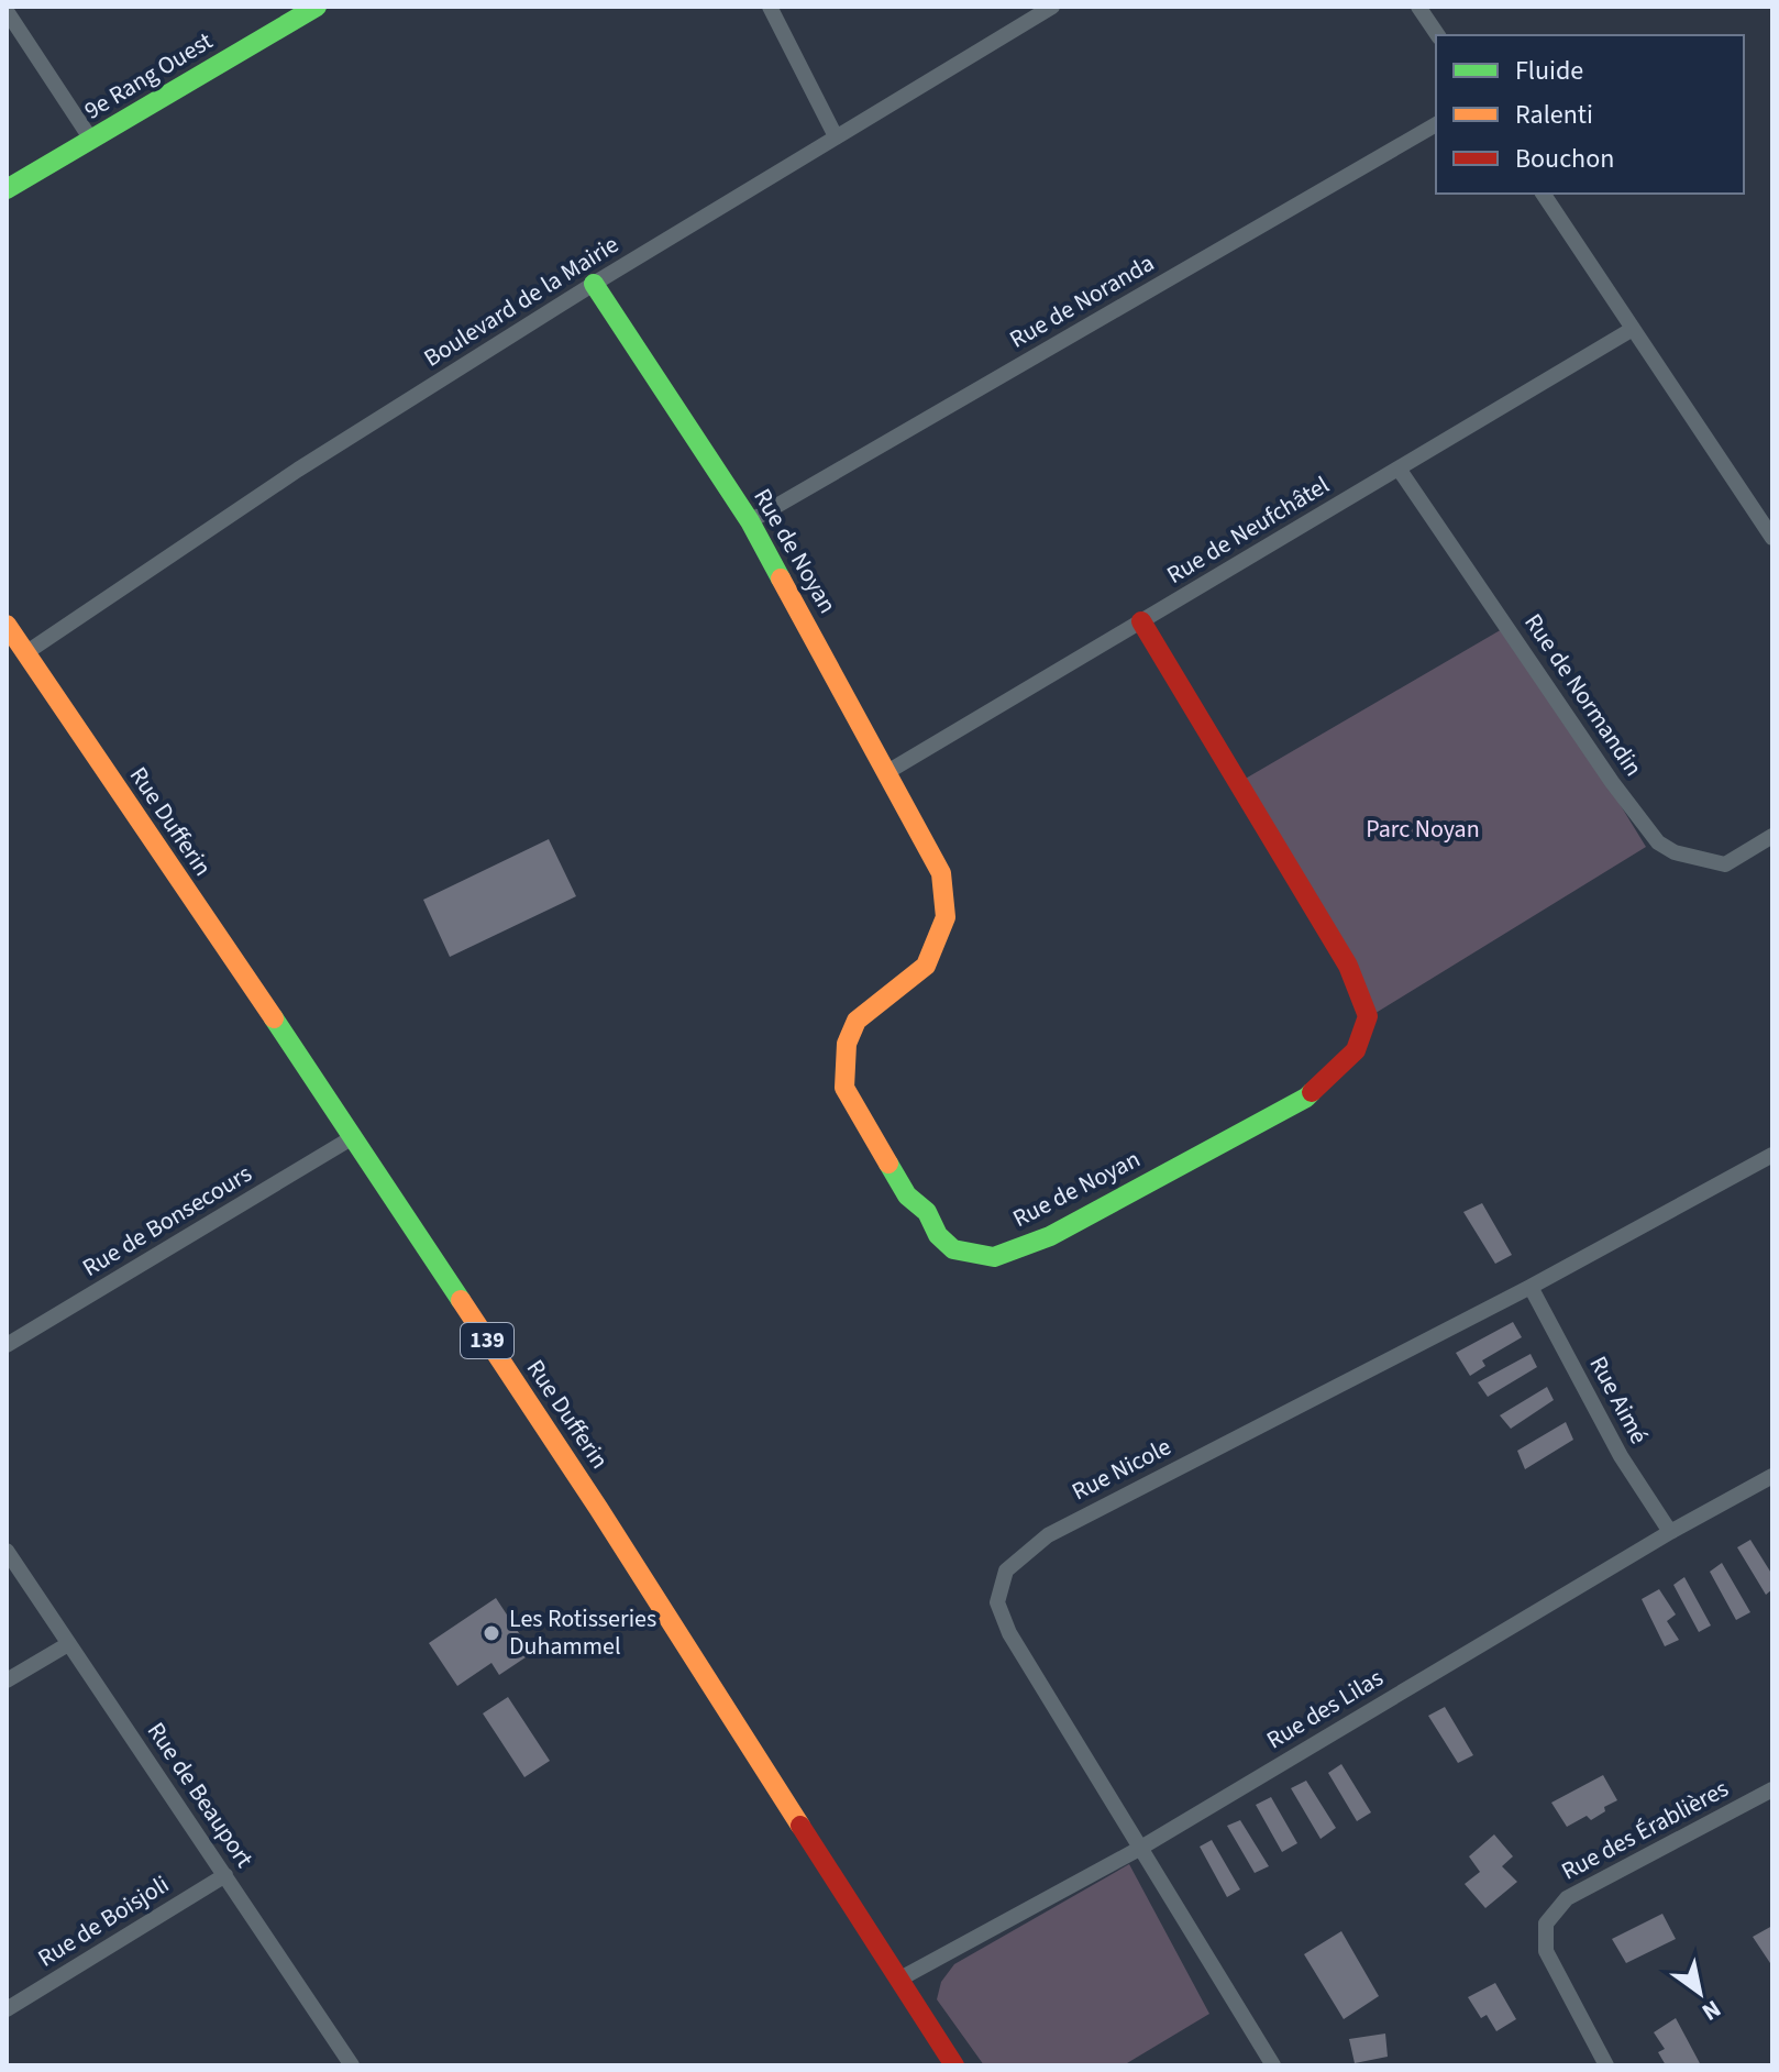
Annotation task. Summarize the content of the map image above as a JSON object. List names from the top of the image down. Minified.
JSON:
{"streets":{"street":["9e Rang Ouest","Boulevard de la Mairie","Rue de Noranda","Rue de Neufchâtel","Rue de Noyan","Rue de Normandin","Rue Dufferin","Rue de Bonsecours","139","Rue Aimé","Rue Nicole","Rue des Lilas","Rue de Beauport","Rue des Érablières","Rue de Boisjoli"]},"crossings":[["Boulevard de la Mairie","Rue de Noyan"],["Boulevard de la Mairie","Rue Dufferin"],["Rue de Noranda","Rue de Noyan"],["Rue de Neufchâtel","Rue de Noyan"],["Rue de Neufchâtel","Rue de Normandin"],["Rue Dufferin","Rue de Bonsecours"],["Rue Dufferin","Rue des Lilas"],["Rue Aimé","Rue Nicole"],["Rue Aimé","Rue des Lilas"],["Rue Nicole","Rue des Lilas"],["Rue de Beauport","Rue de Boisjoli"]],"parks":["Parc Noyan"],"places":["Les Rotisseries Duhammel"],"legend":["Fluide","Ralenti","Bouchon"],"north":"bottom right"}
